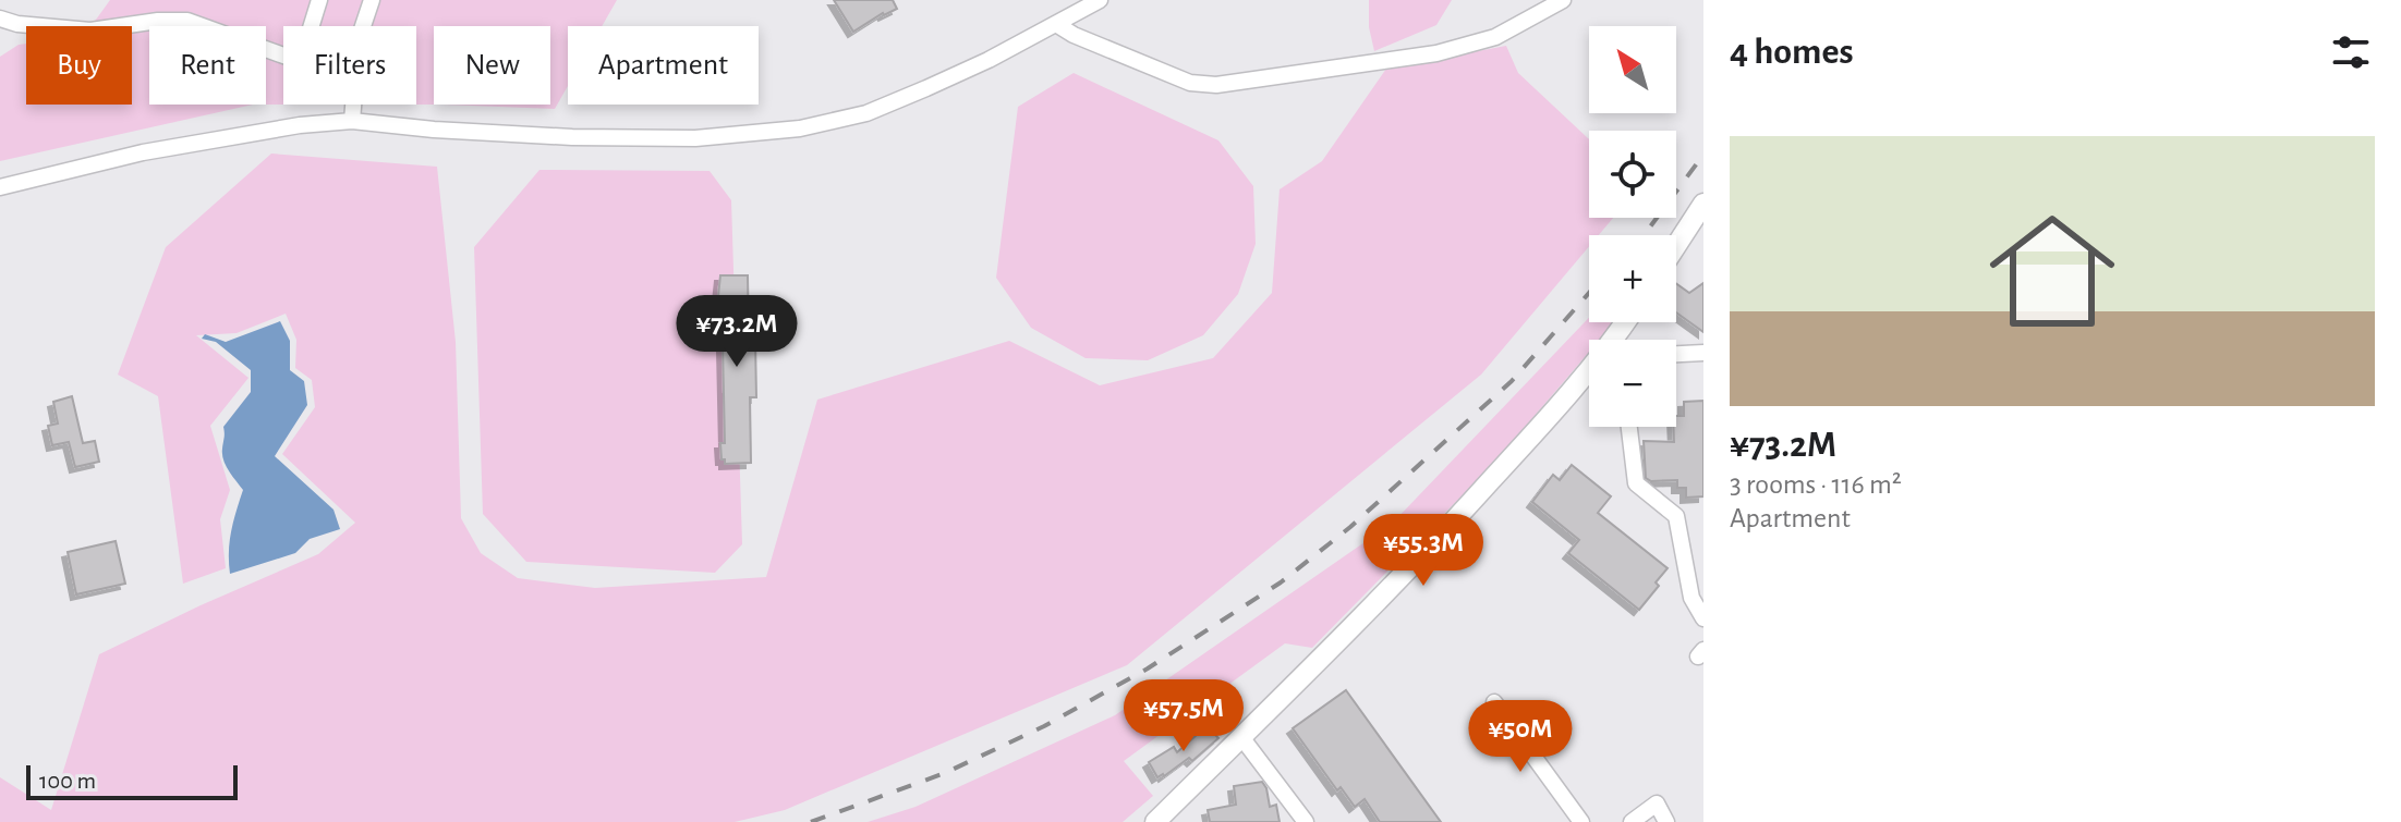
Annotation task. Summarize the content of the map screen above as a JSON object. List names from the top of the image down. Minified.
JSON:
{"scale_bar":"100 m","north":"top left","page":{"heading":"4 homes","map_buttons":["+","−"],"chip":["Buy","Rent","Filters","New","Apartment"],"list":[{"name":"¥73.2M","note":"3 rooms · 116 m² · Apartment"}],"price":["¥73.2M","¥55.3M","¥57.5M","¥50M"],"scale":"100 m"}}
